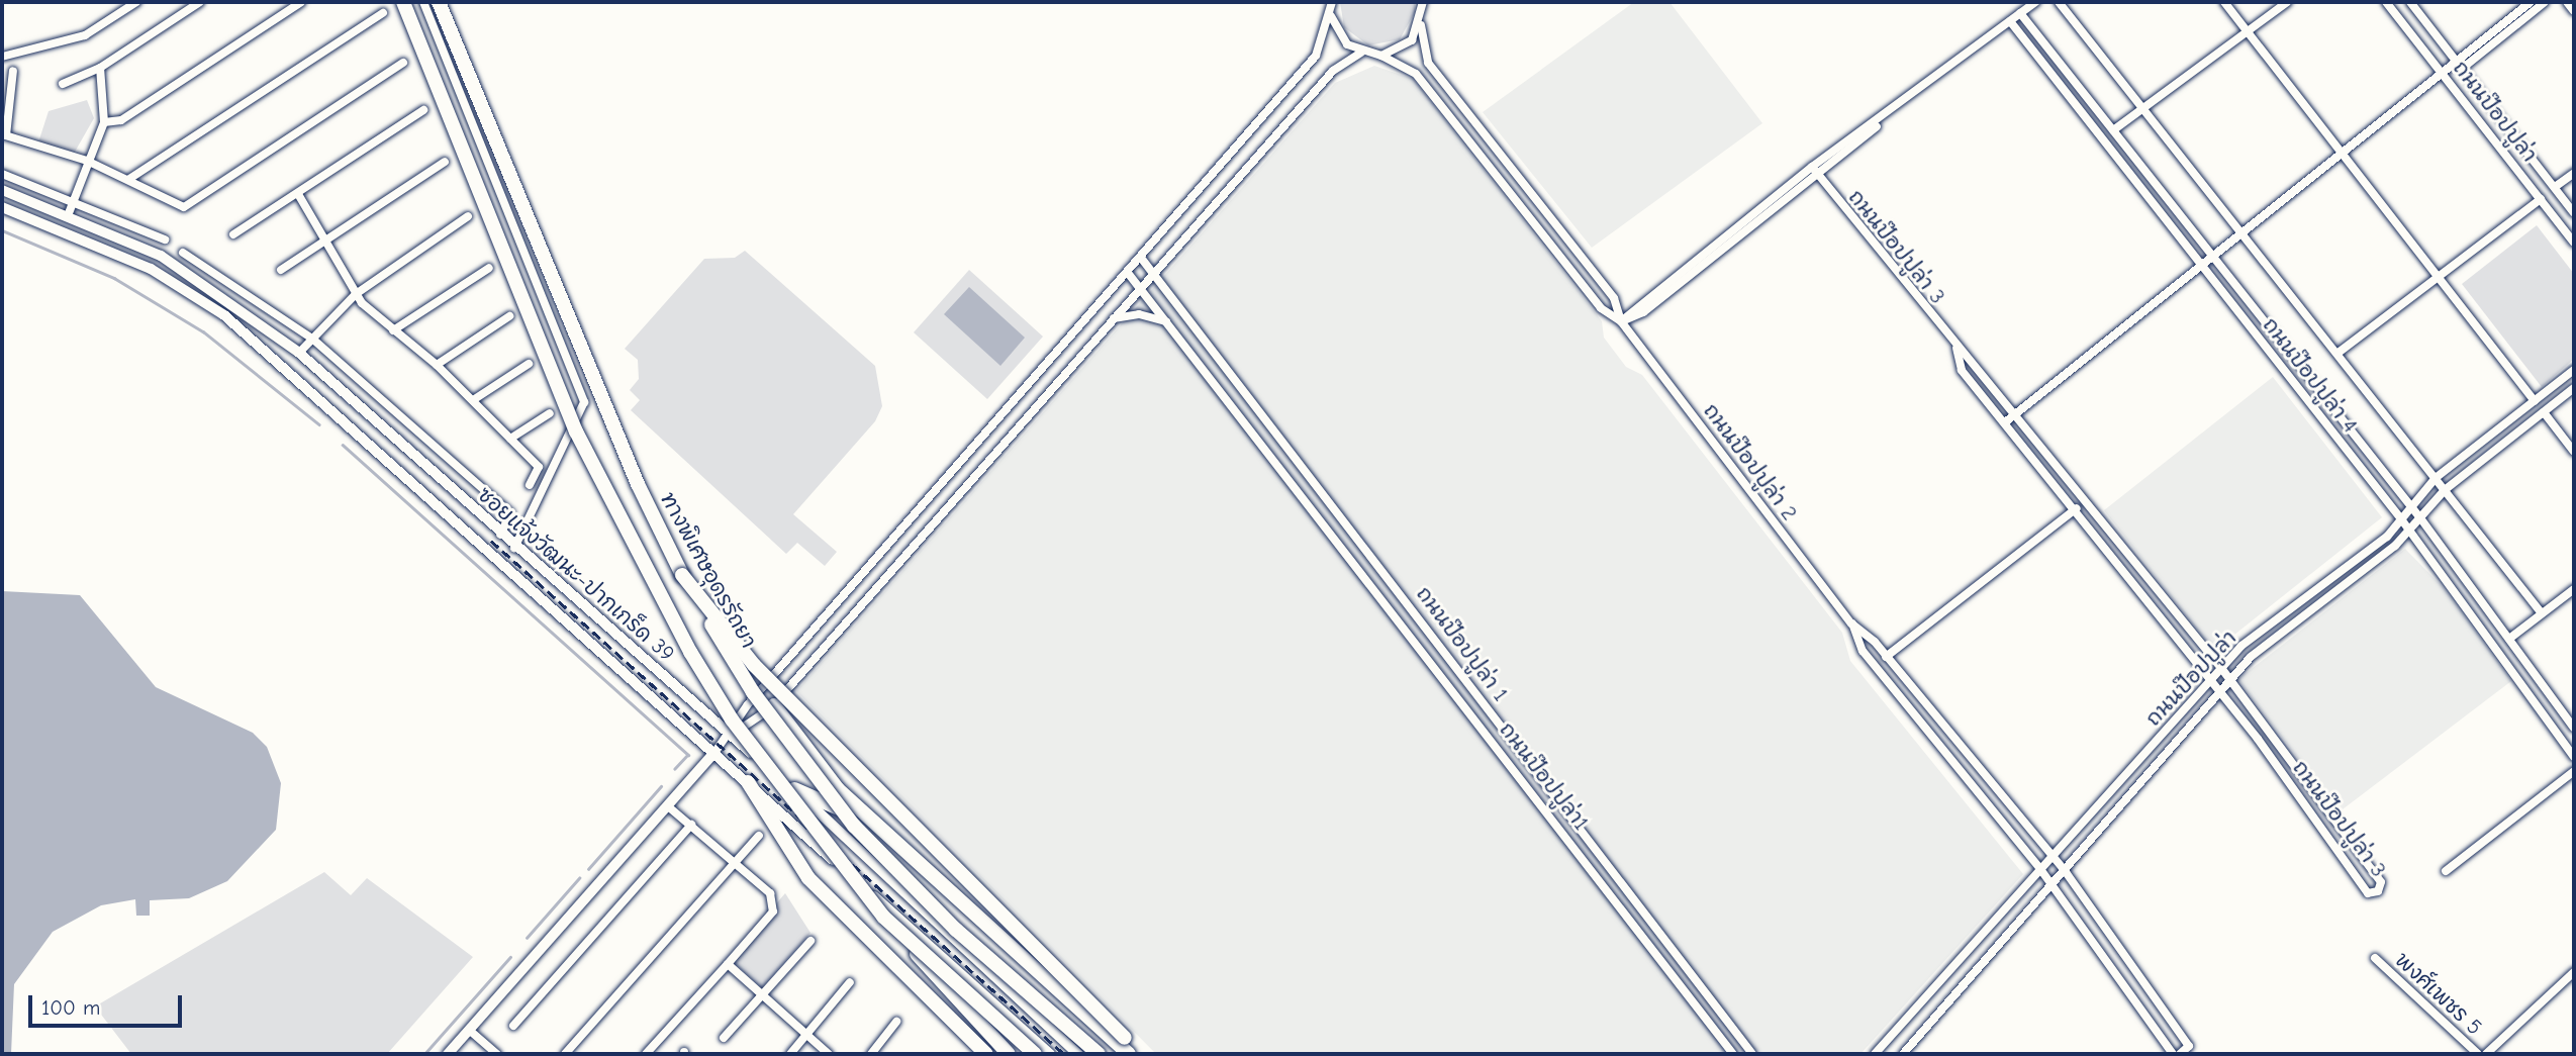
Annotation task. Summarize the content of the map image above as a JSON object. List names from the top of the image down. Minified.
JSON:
{"streets":{"highway":["ทางพิเศษอุดรรัถยา"],"main road":["ซอยแจ้งวัฒนะ-ปากเกร็ด 39"],"street":["ถนนป๊อปปูล่า","ถนนป๊อปปูล่า 3","ถนนป๊อปปูล่า 4","ถนนป๊อปปูล่า 2","ถนนป๊อปปูล่า 1","ถนนป๊อปปูล่า1","พงศ์เพชร 5"]},"crossings":[["ถนนป๊อปปูล่า","ถนนป๊อปปูล่า 3"],["ถนนป๊อปปูล่า","ถนนป๊อปปูล่า 4"],["ถนนป๊อปปูล่า","ถนนป๊อปปูล่า 2"]],"scale_bar":"100 m"}
